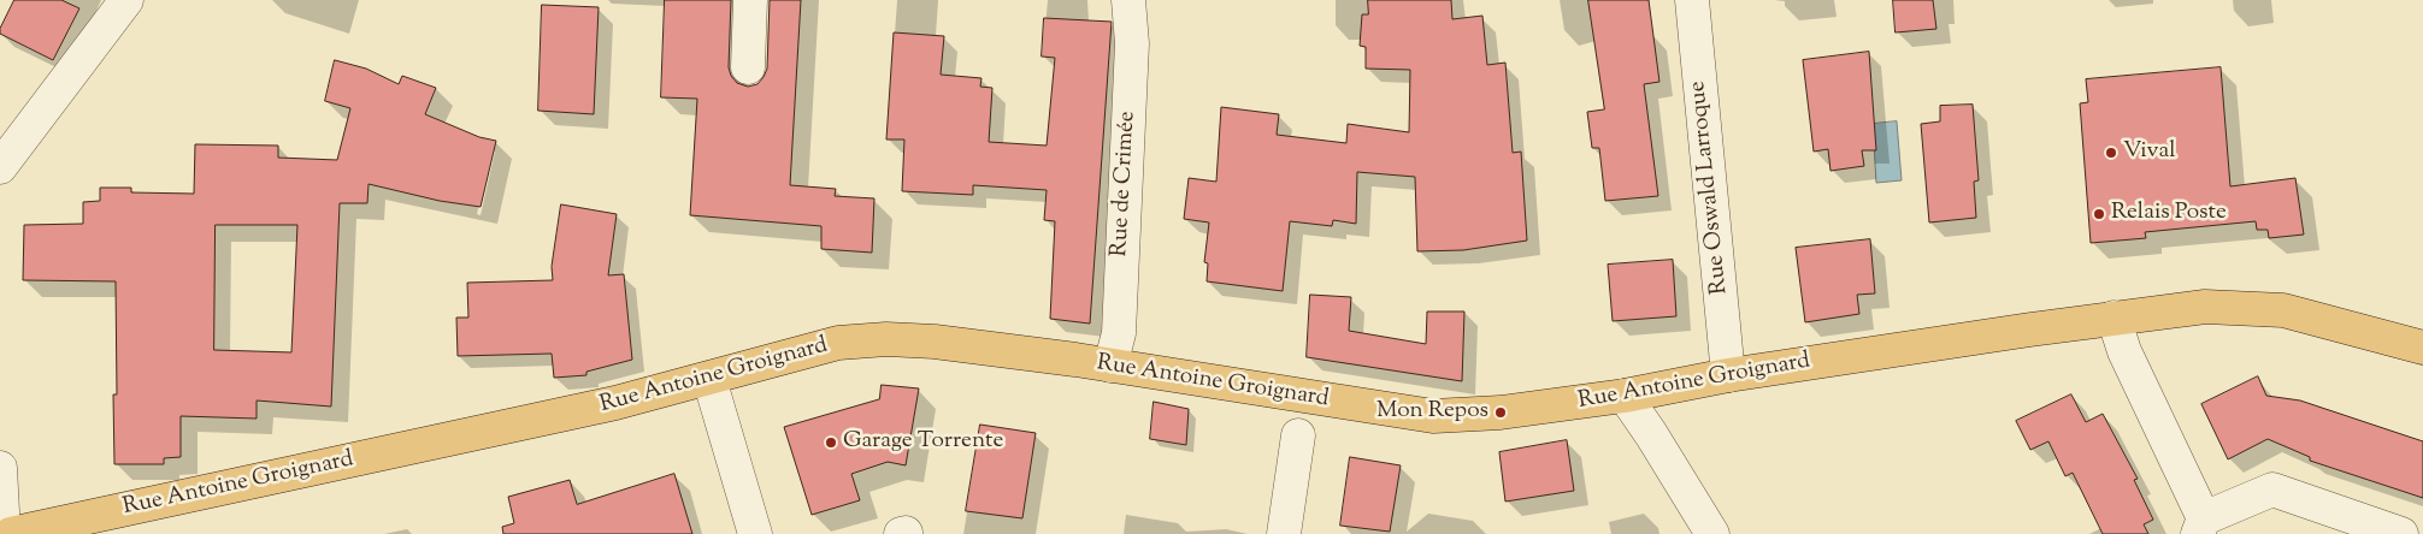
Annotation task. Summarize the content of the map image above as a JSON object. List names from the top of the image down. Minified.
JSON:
{"streets":{"main road":["Rue Antoine Groignard"],"street":["Rue de Crimée","Rue Oswald Larroque"]},"crossings":[["Rue de Crimée","Rue Antoine Groignard"],["Rue Oswald Larroque","Rue Antoine Groignard"]],"places":["Vival","Relais Poste","Mon Repos","Garage Torrente"]}
